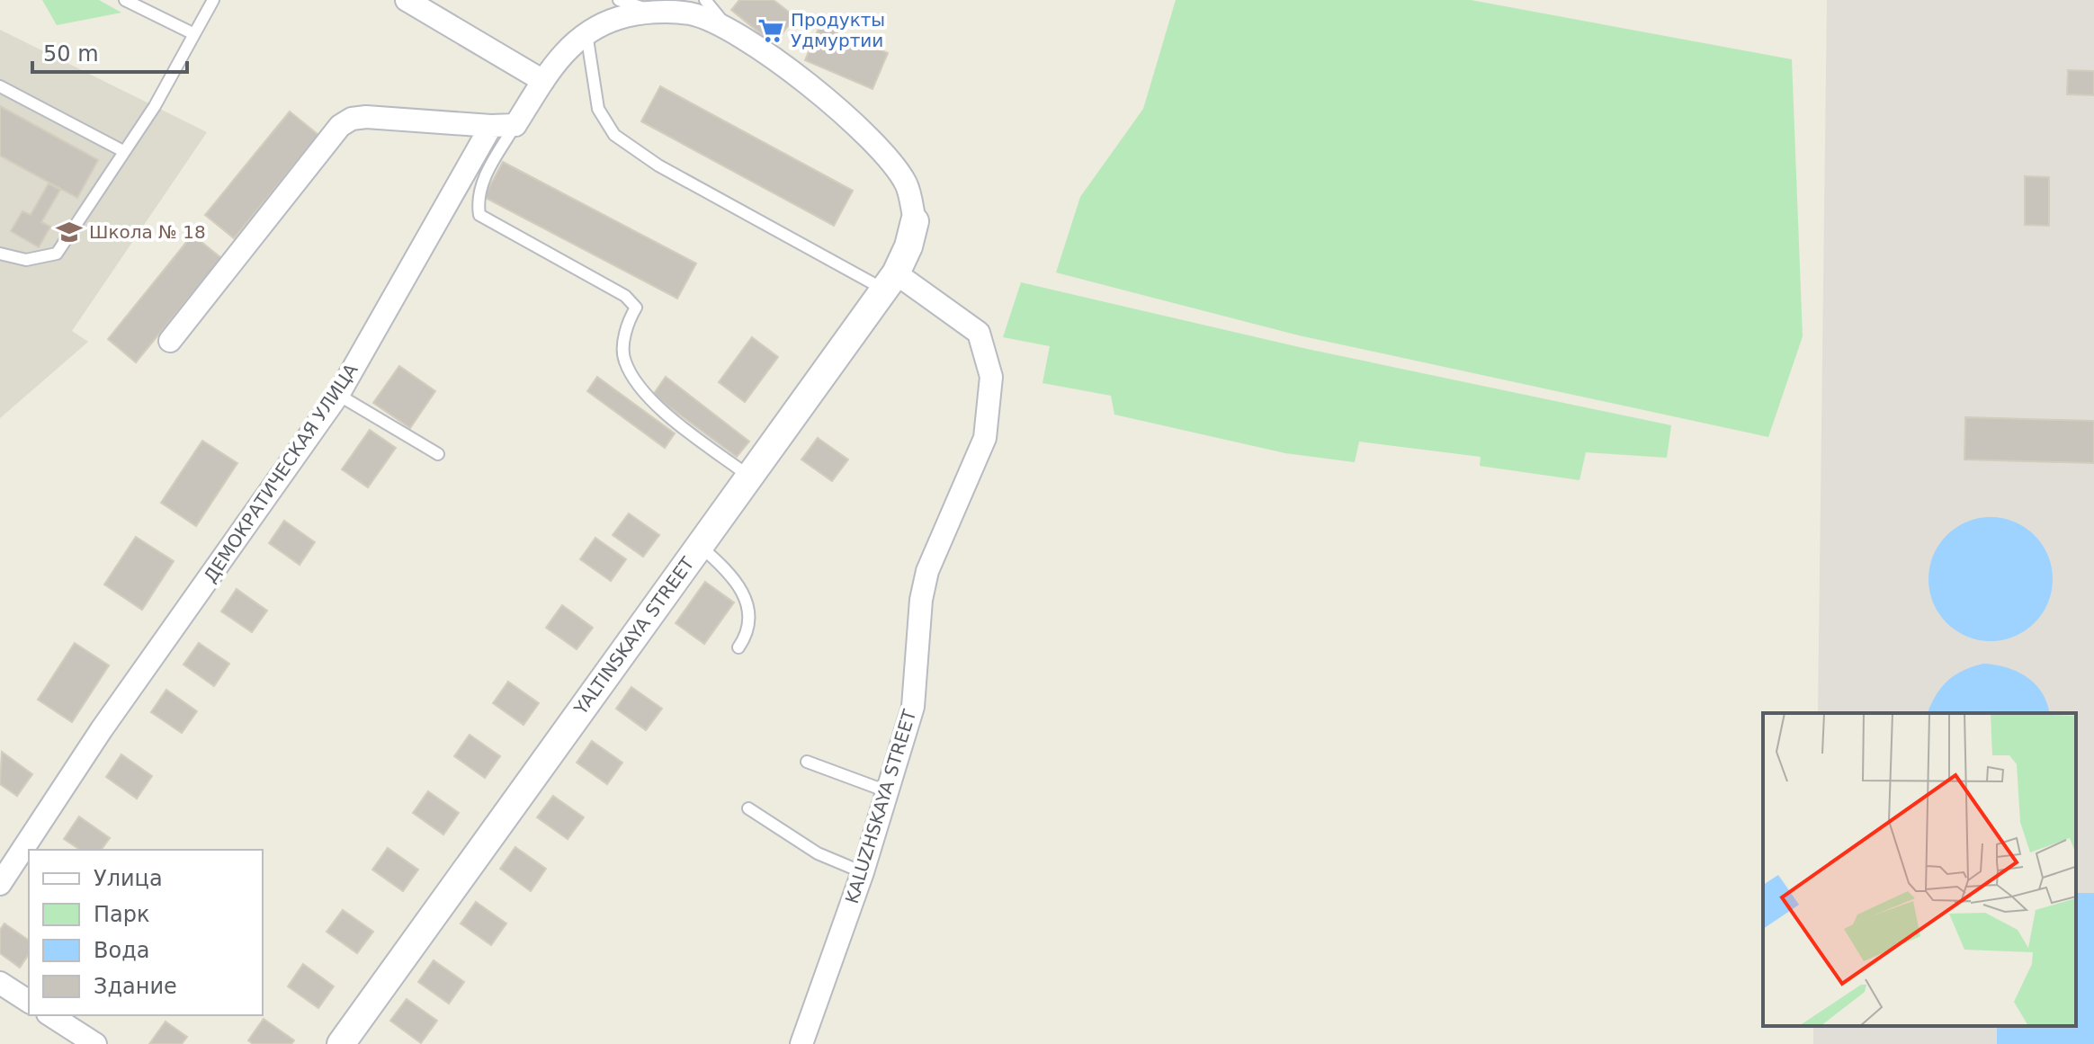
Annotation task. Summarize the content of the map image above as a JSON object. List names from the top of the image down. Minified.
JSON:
{"streets":{"street":["ДЕМОКРАТИЧЕСКАЯ УЛИЦА","YALTINSKAYA STREET","KALUZHSKAYA STREET"]},"crossings":[["YALTINSKAYA STREET","KALUZHSKAYA STREET"]],"places":{"supermarket":["Продукты Удмуртии"],"school or university":["Школа № 18"]},"legend":["Улица","Парк","Вода","Здание"],"scale_bar":"50 m"}
